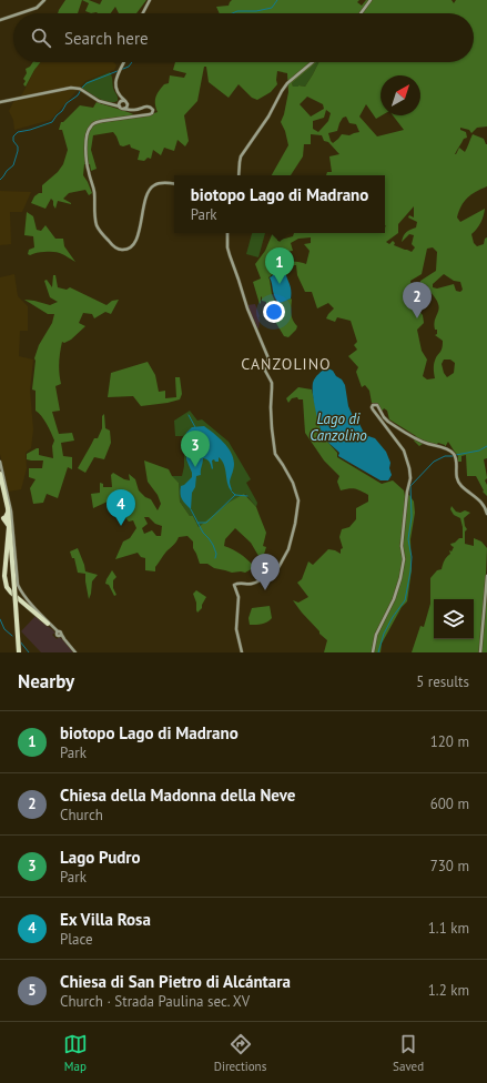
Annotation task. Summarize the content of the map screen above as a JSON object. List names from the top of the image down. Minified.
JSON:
{"districts":["CANZOLINO"],"water":["Lago di Canzolino"],"north":"top right","page":{"search":"Search here","popup":["biotopo Lago di Madrano","Park"],"pins":["1","2","3","4","5"],"heading":["Nearby","5 results"],"list":[{"mark":"1","name":"biotopo Lago di Madrano","note":"Park","value":"120 m"},{"mark":"2","name":"Chiesa della Madonna della Neve","note":"Church","value":"600 m"},{"mark":"3","name":"Lago Pudro","note":"Park","value":"730 m"},{"mark":"4","name":"Ex Villa Rosa","note":"Place","value":"1.1 km"},{"mark":"5","name":"Chiesa di San Pietro di Alcántara","note":"Church · Strada Paulina sec. XV","value":"1.2 km"}],"nav":["Map","Directions","Saved"]}}
